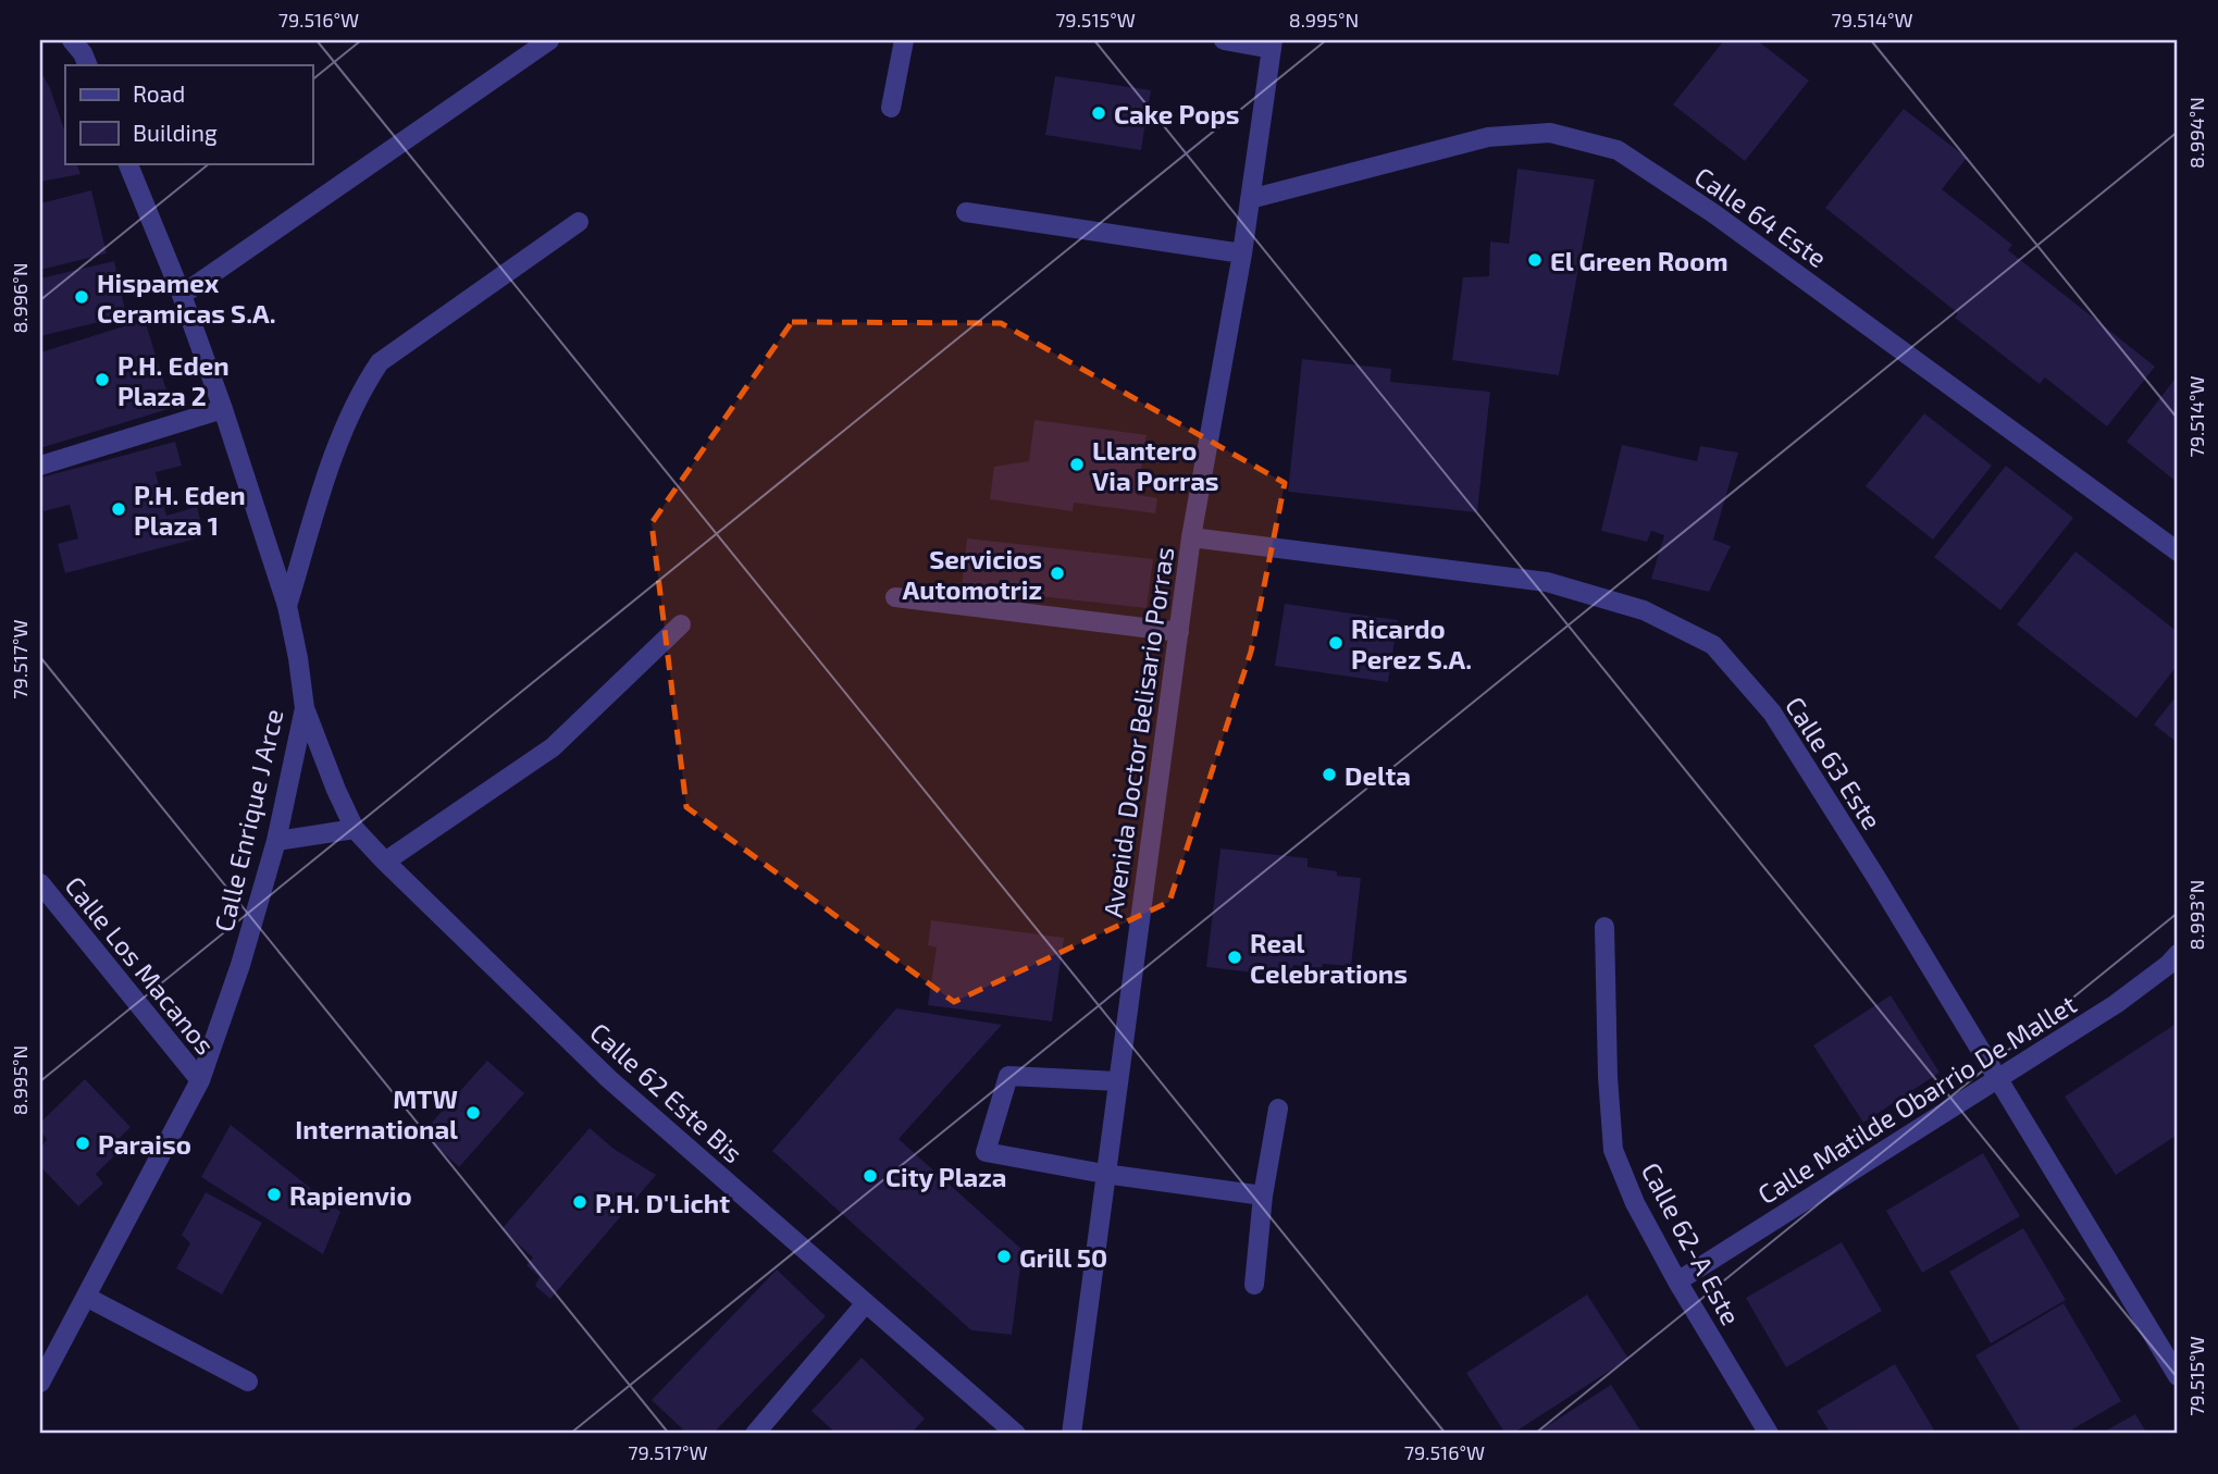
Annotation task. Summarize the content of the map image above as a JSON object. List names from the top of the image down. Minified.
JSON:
{"streets":{"street":["Calle 64 Este","Avenida Doctor Belisario Porras","Calle 63 Este","Calle Enrique J Arce","Calle Los Macanos","Calle 62 Este Bis","Calle Matilde Obarrio De Mallet","Calle 62-A Este"]},"crossings":[["Calle 64 Este","Avenida Doctor Belisario Porras"],["Avenida Doctor Belisario Porras","Calle 63 Este"],["Calle 63 Este","Calle Matilde Obarrio De Mallet"],["Calle Enrique J Arce","Calle Los Macanos"],["Calle Enrique J Arce","Calle 62 Este Bis"],["Calle Matilde Obarrio De Mallet","Calle 62-A Este"]],"places":["Cake Pops","El Green Room","Hispamex Ceramicas S.A.","P.H. Eden Plaza 2","Llantero Via Porras","P.H. Eden Plaza 1","Servicios Automotriz","Ricardo Perez S.A.","Delta","Real Celebrations","MTW International","Paraiso","City Plaza","Rapienvio","P.H. D'Licht","Grill 50"],"legend":["Road","Building"],"coordinates":["79.516°W","79.515°W","8.995°N","79.514°W","8.994°N","8.996°N","79.517°W","8.993°N"]}
